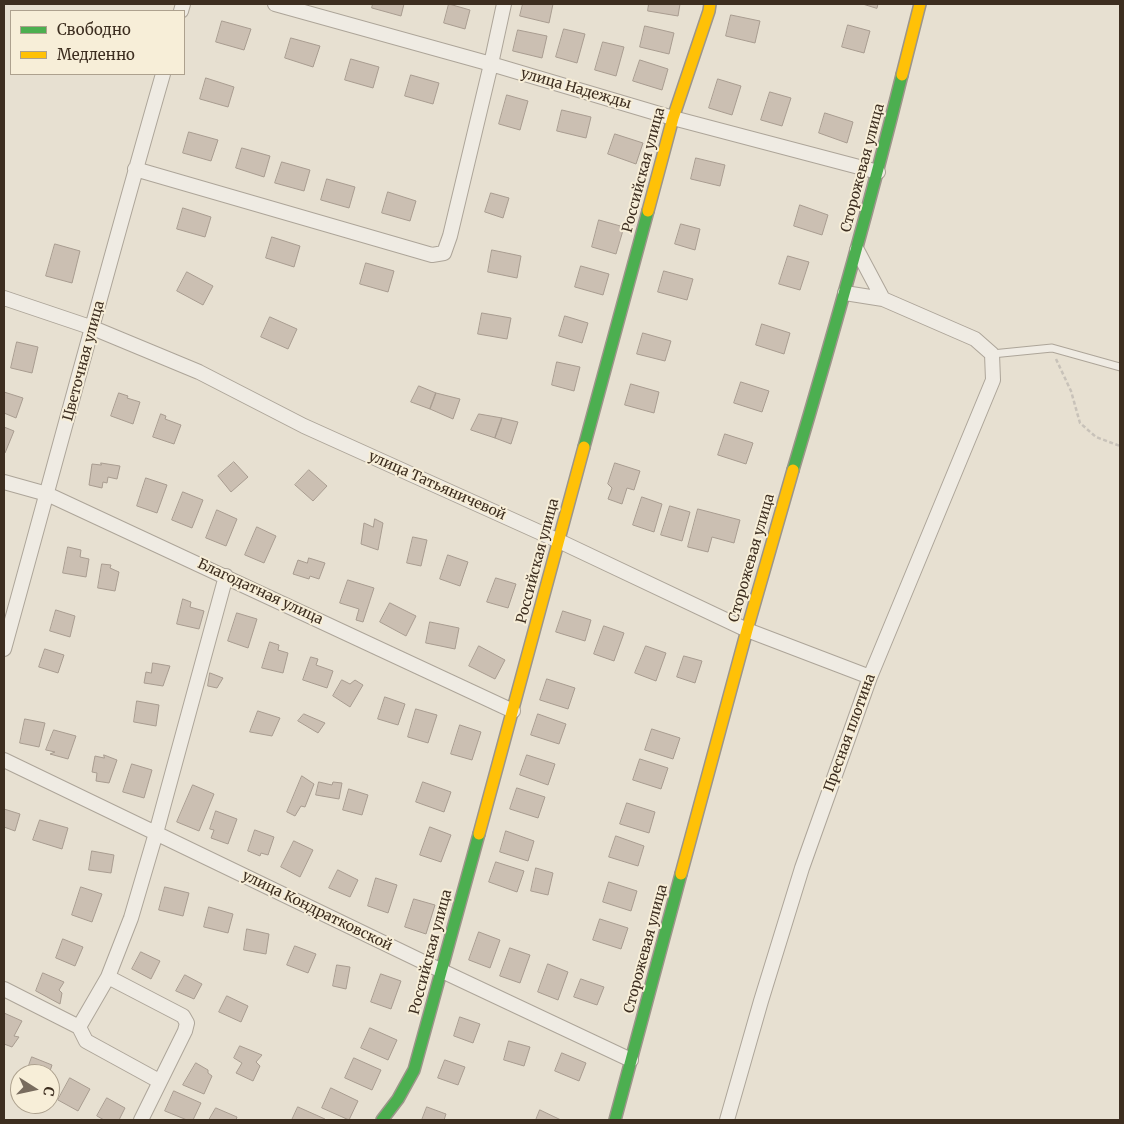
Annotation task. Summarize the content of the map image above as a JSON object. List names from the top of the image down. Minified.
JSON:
{"streets":{"street":["улица Надежды","Сторожевая улица","Российская улица","Цветочная улица","улица Татьяничевой","Благодатная улица","Пресная плотина","улица Кондратковской"]},"crossings":[["улица Надежды","Сторожевая улица"],["улица Надежды","Российская улица"],["Сторожевая улица","улица Татьяничевой"],["Сторожевая улица","улица Кондратковской"],["Российская улица","улица Татьяничевой"],["Российская улица","Благодатная улица"],["Российская улица","улица Кондратковской"],["Цветочная улица","улица Татьяничевой"],["Цветочная улица","Благодатная улица"],["улица Татьяничевой","Пресная плотина"]],"legend":["Свободно","Медленно"],"north":"right"}
